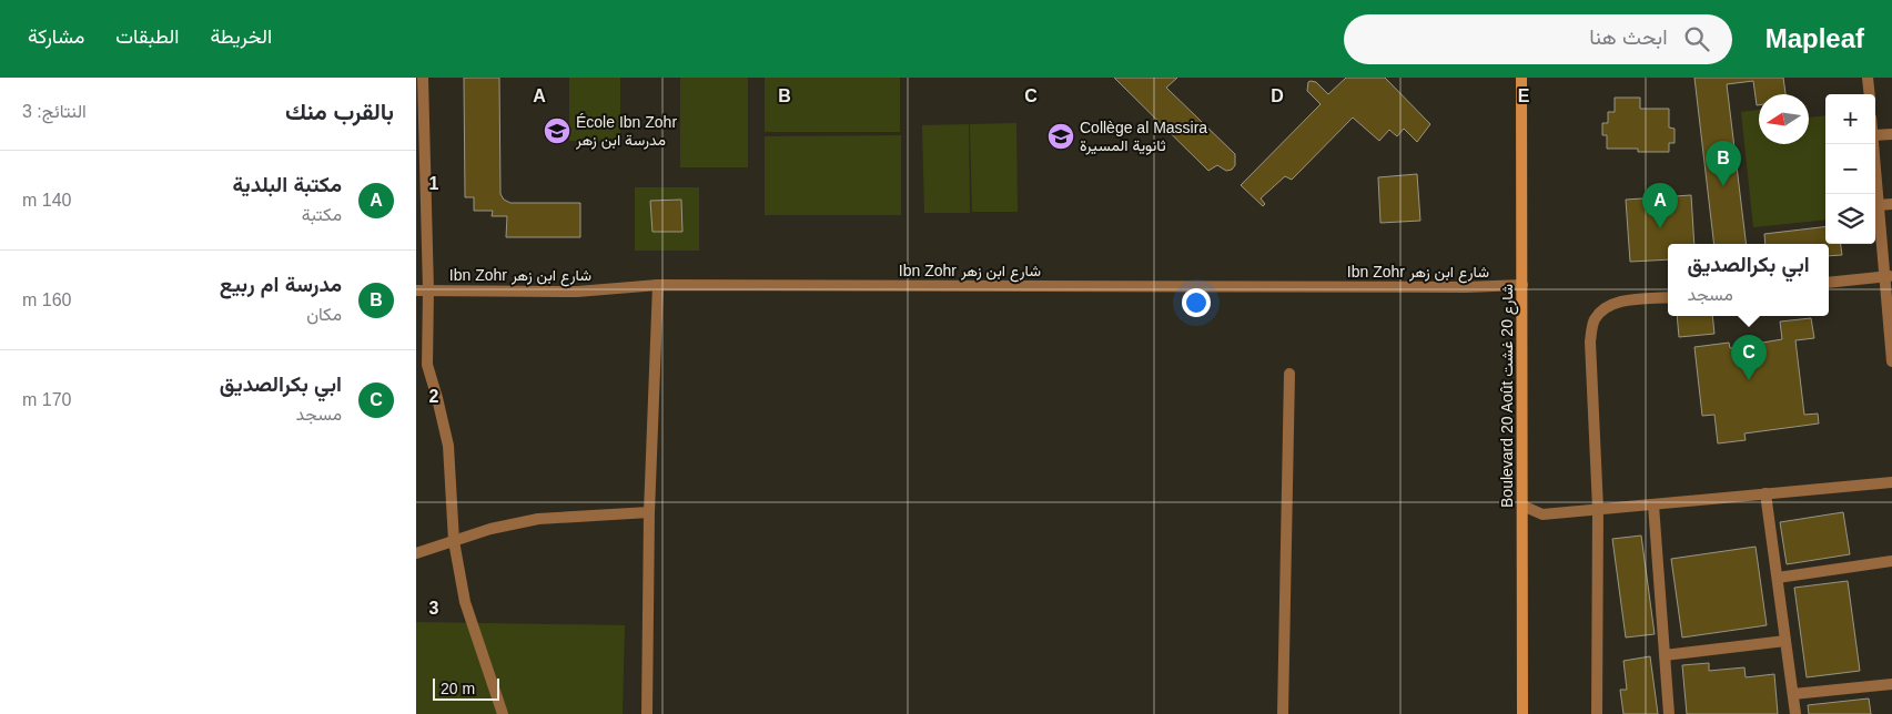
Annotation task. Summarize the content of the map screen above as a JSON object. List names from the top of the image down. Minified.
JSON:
{"streets":{"main road":["Boulevard 20 Août شارع 20 غشت"],"street":["Ibn Zohr شارع ابن زهر"]},"crossings":[["Ibn Zohr شارع ابن زهر","Boulevard 20 Août شارع 20 غشت"]],"places":{"school or university":["École Ibn Zohr مدرسة ابن زهر","Collège al Massira ثانوية المسيرة"]},"scale_bar":"20 m","north":"left","page":{"header":"Mapleaf","search":"ابحث هنا","nav":["الخريطة","الطبقات","مشاركة"],"heading":["بالقرب منك","النتائج: 3"],"map_buttons":["+","−"],"pins":["B","A","C"],"list":[{"mark":"A","name":"مكتبة البلدية","note":"مكتبة","value":"140 m"},{"mark":"B","name":"مدرسة ام ربيع","note":"مكان","value":"160 m"},{"mark":"C","name":"ابي بكرالصديق","note":"مسجد","value":"170 m"}],"popup":["ابي بكرالصديق","مسجد"],"scale":"20 m"},"grid":{"columns":["A","B","C","D","E"],"rows":["1","2","3"]}}
